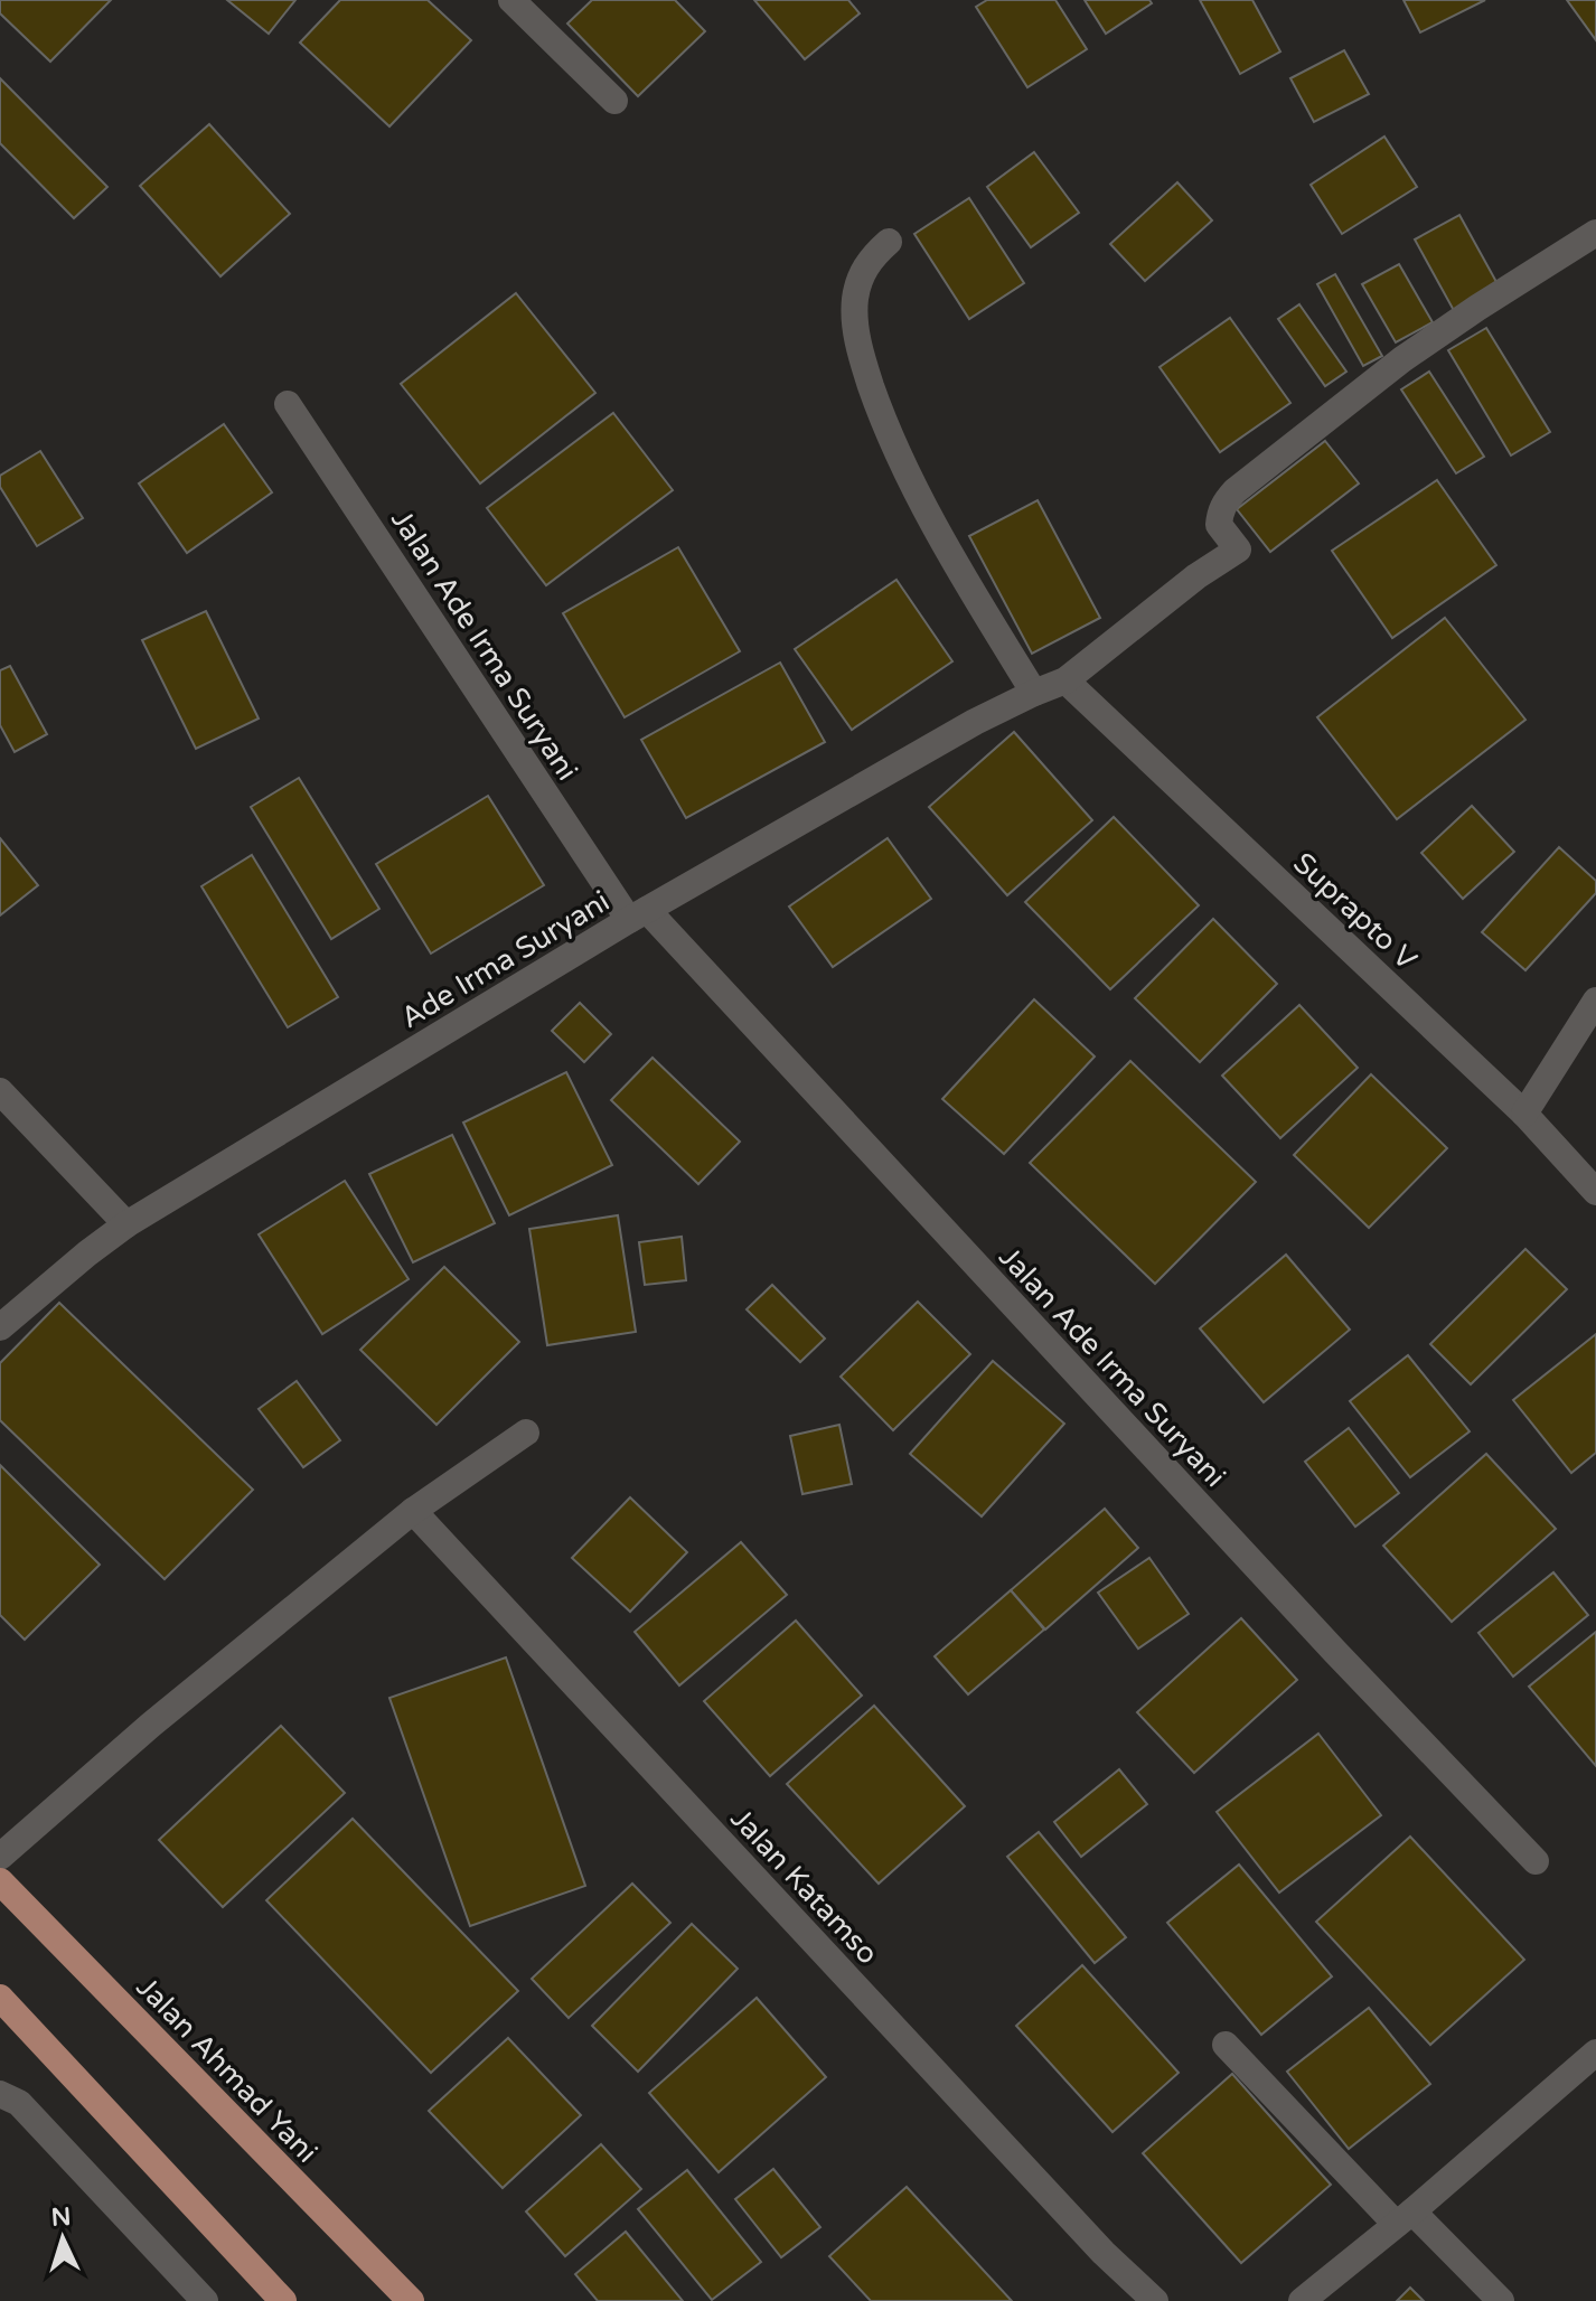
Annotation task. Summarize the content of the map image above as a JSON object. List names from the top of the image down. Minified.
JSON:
{"streets":{"main road":["Jalan Ahmad Yani"],"street":["Jalan Ade Irma Suryani","Suprapto V","Ade Irma Suryani","Jalan Katamso"]},"crossings":[["Jalan Ade Irma Suryani","Ade Irma Suryani"],["Suprapto V","Ade Irma Suryani"]],"north":"top"}
